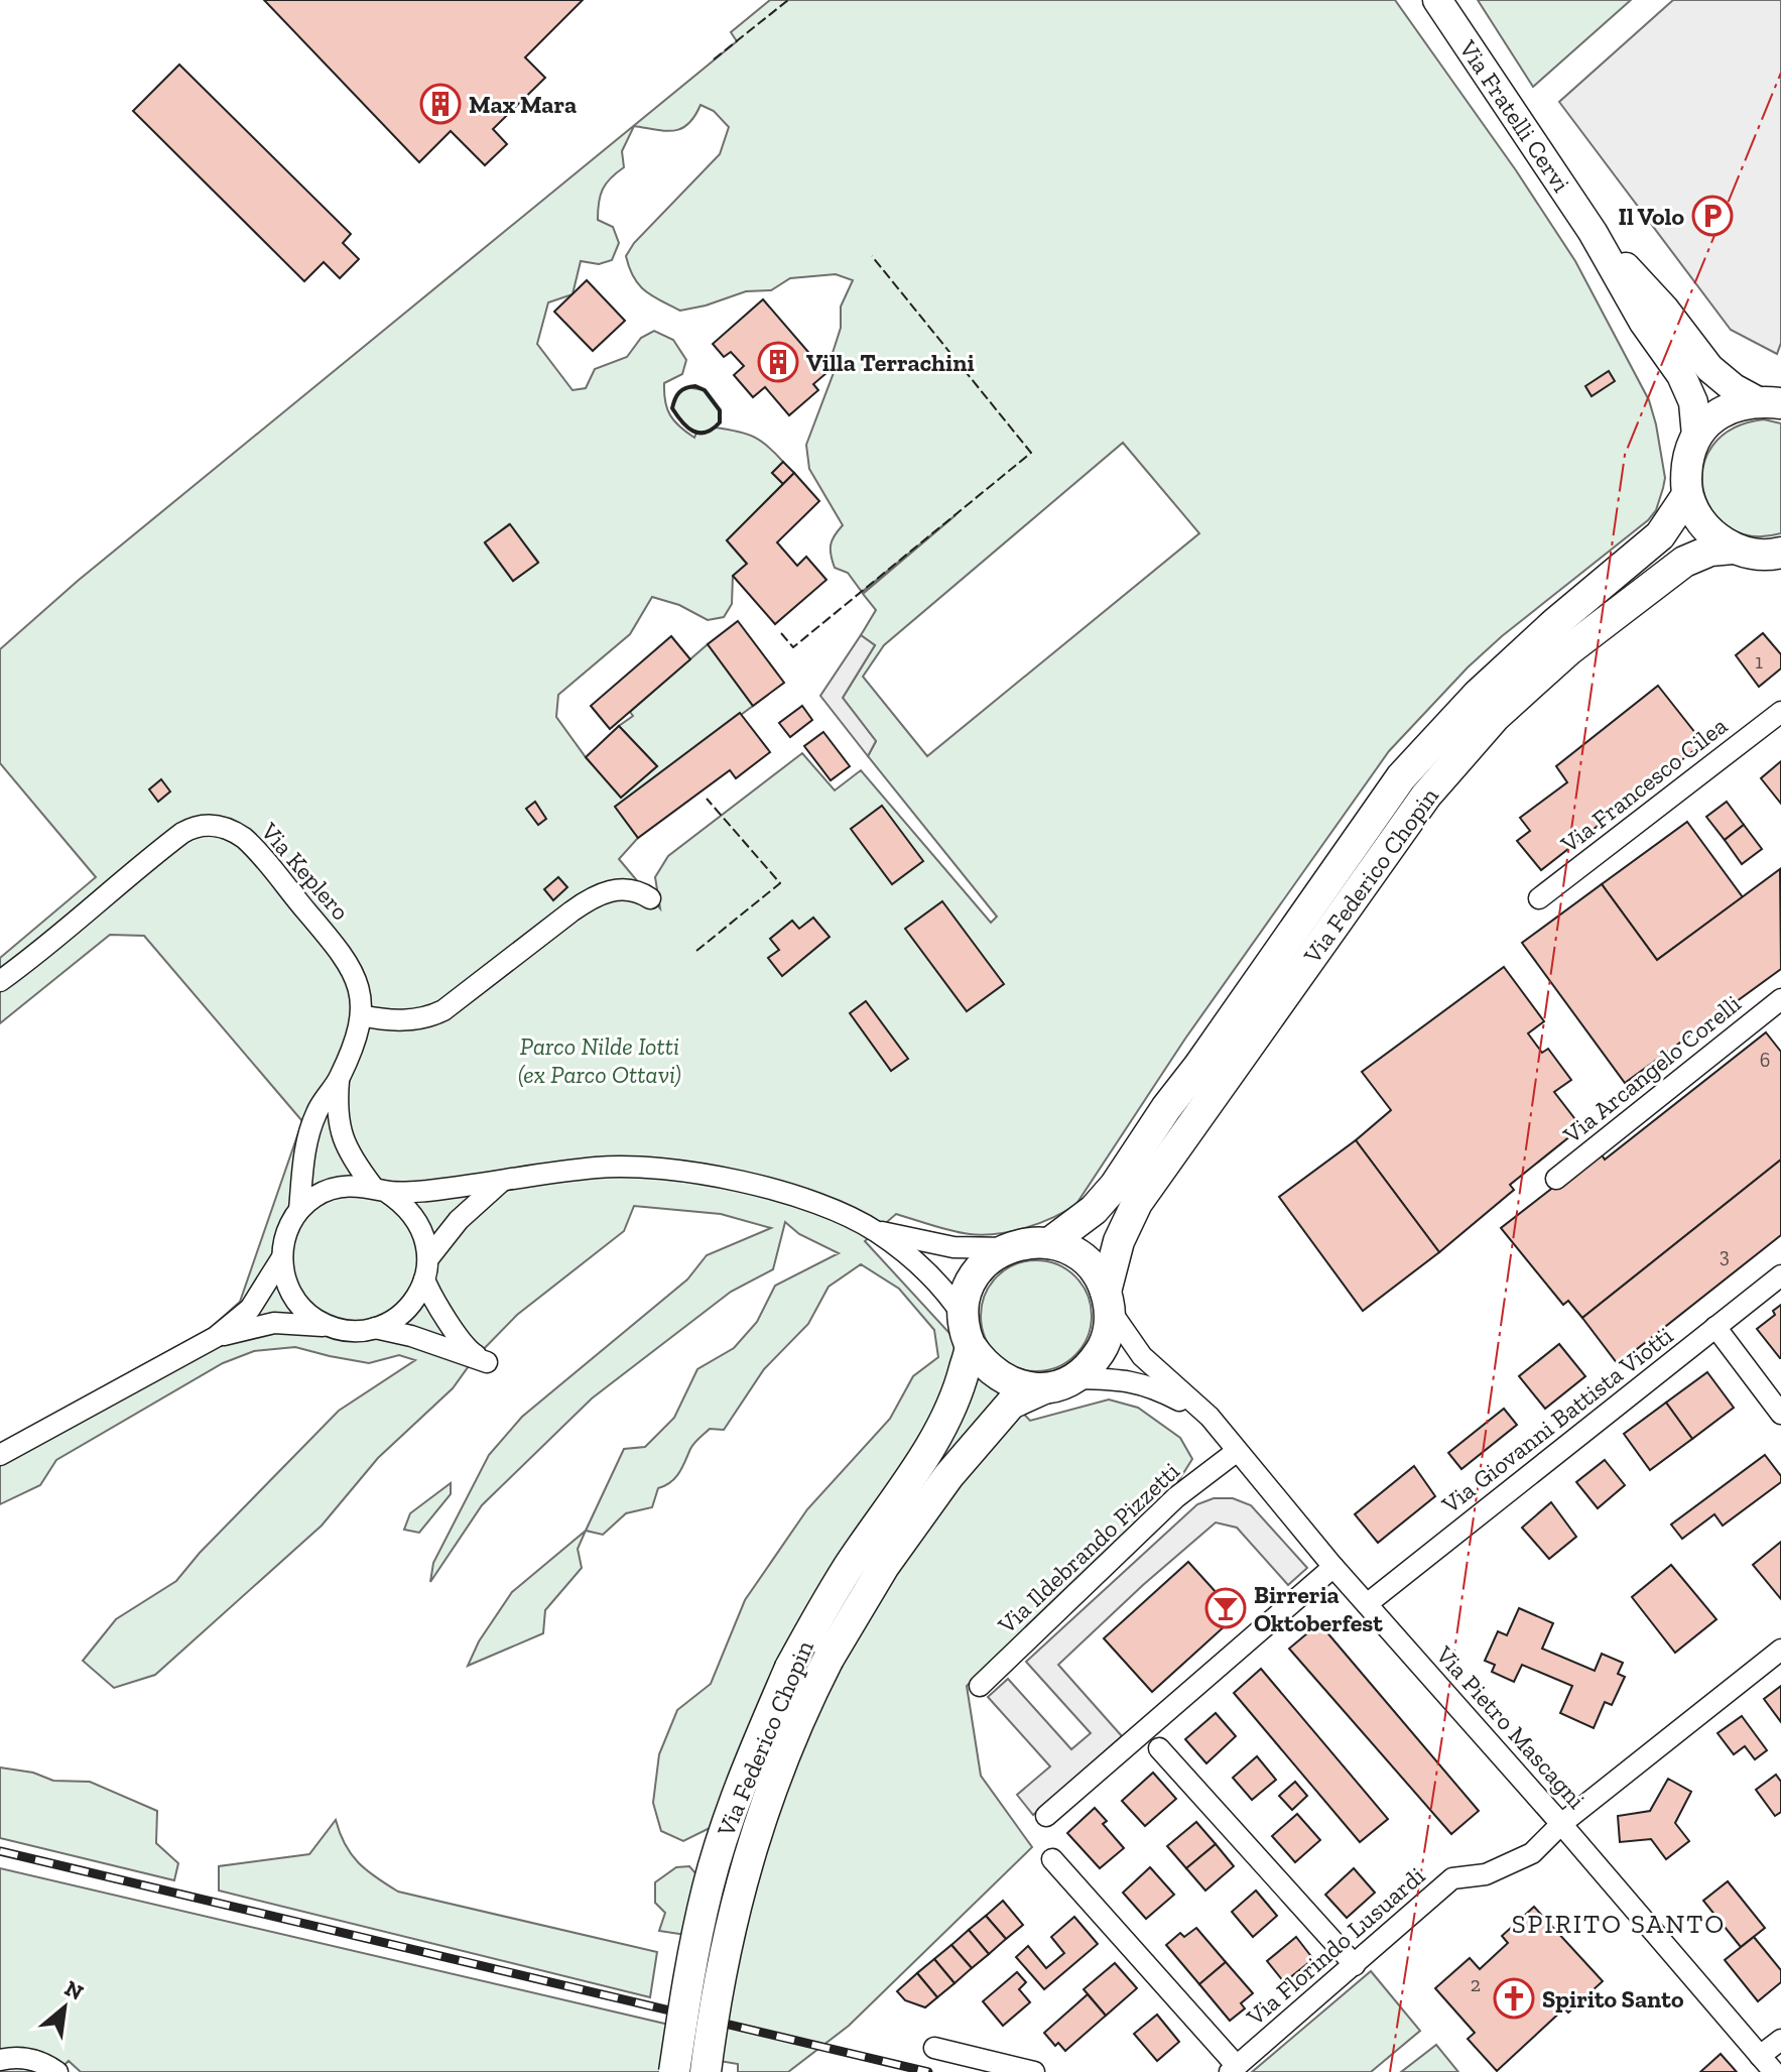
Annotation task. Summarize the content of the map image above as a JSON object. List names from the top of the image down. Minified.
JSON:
{"streets":{"main road":["Via Fratelli Cervi","Via Federico Chopin"],"street":["Via Francesco Cilea","Via Keplero","Via Arcangelo Corelli","Via Giovanni Battista Viotti","Via Ildebrando Pizzetti","Via Pietro Mascagni","Via Florindo Lusuardi"]},"crossings":[["Via Fratelli Cervi","Via Federico Chopin"],["Via Federico Chopin","Via Pietro Mascagni"],["Via Giovanni Battista Viotti","Via Pietro Mascagni"],["Via Ildebrando Pizzetti","Via Pietro Mascagni"],["Via Pietro Mascagni","Via Florindo Lusuardi"]],"districts":["SPIRITO SANTO"],"parks":["Parco Nilde Iotti (ex Parco Ottavi)"],"places":{"building":["Max Mara","Villa Terrachini"],"parking":["Il Volo"],"bar":["Birreria Oktoberfest"],"church":["Spirito Santo"]},"house_numbers":["1","6","3","2"],"north":"top right"}
